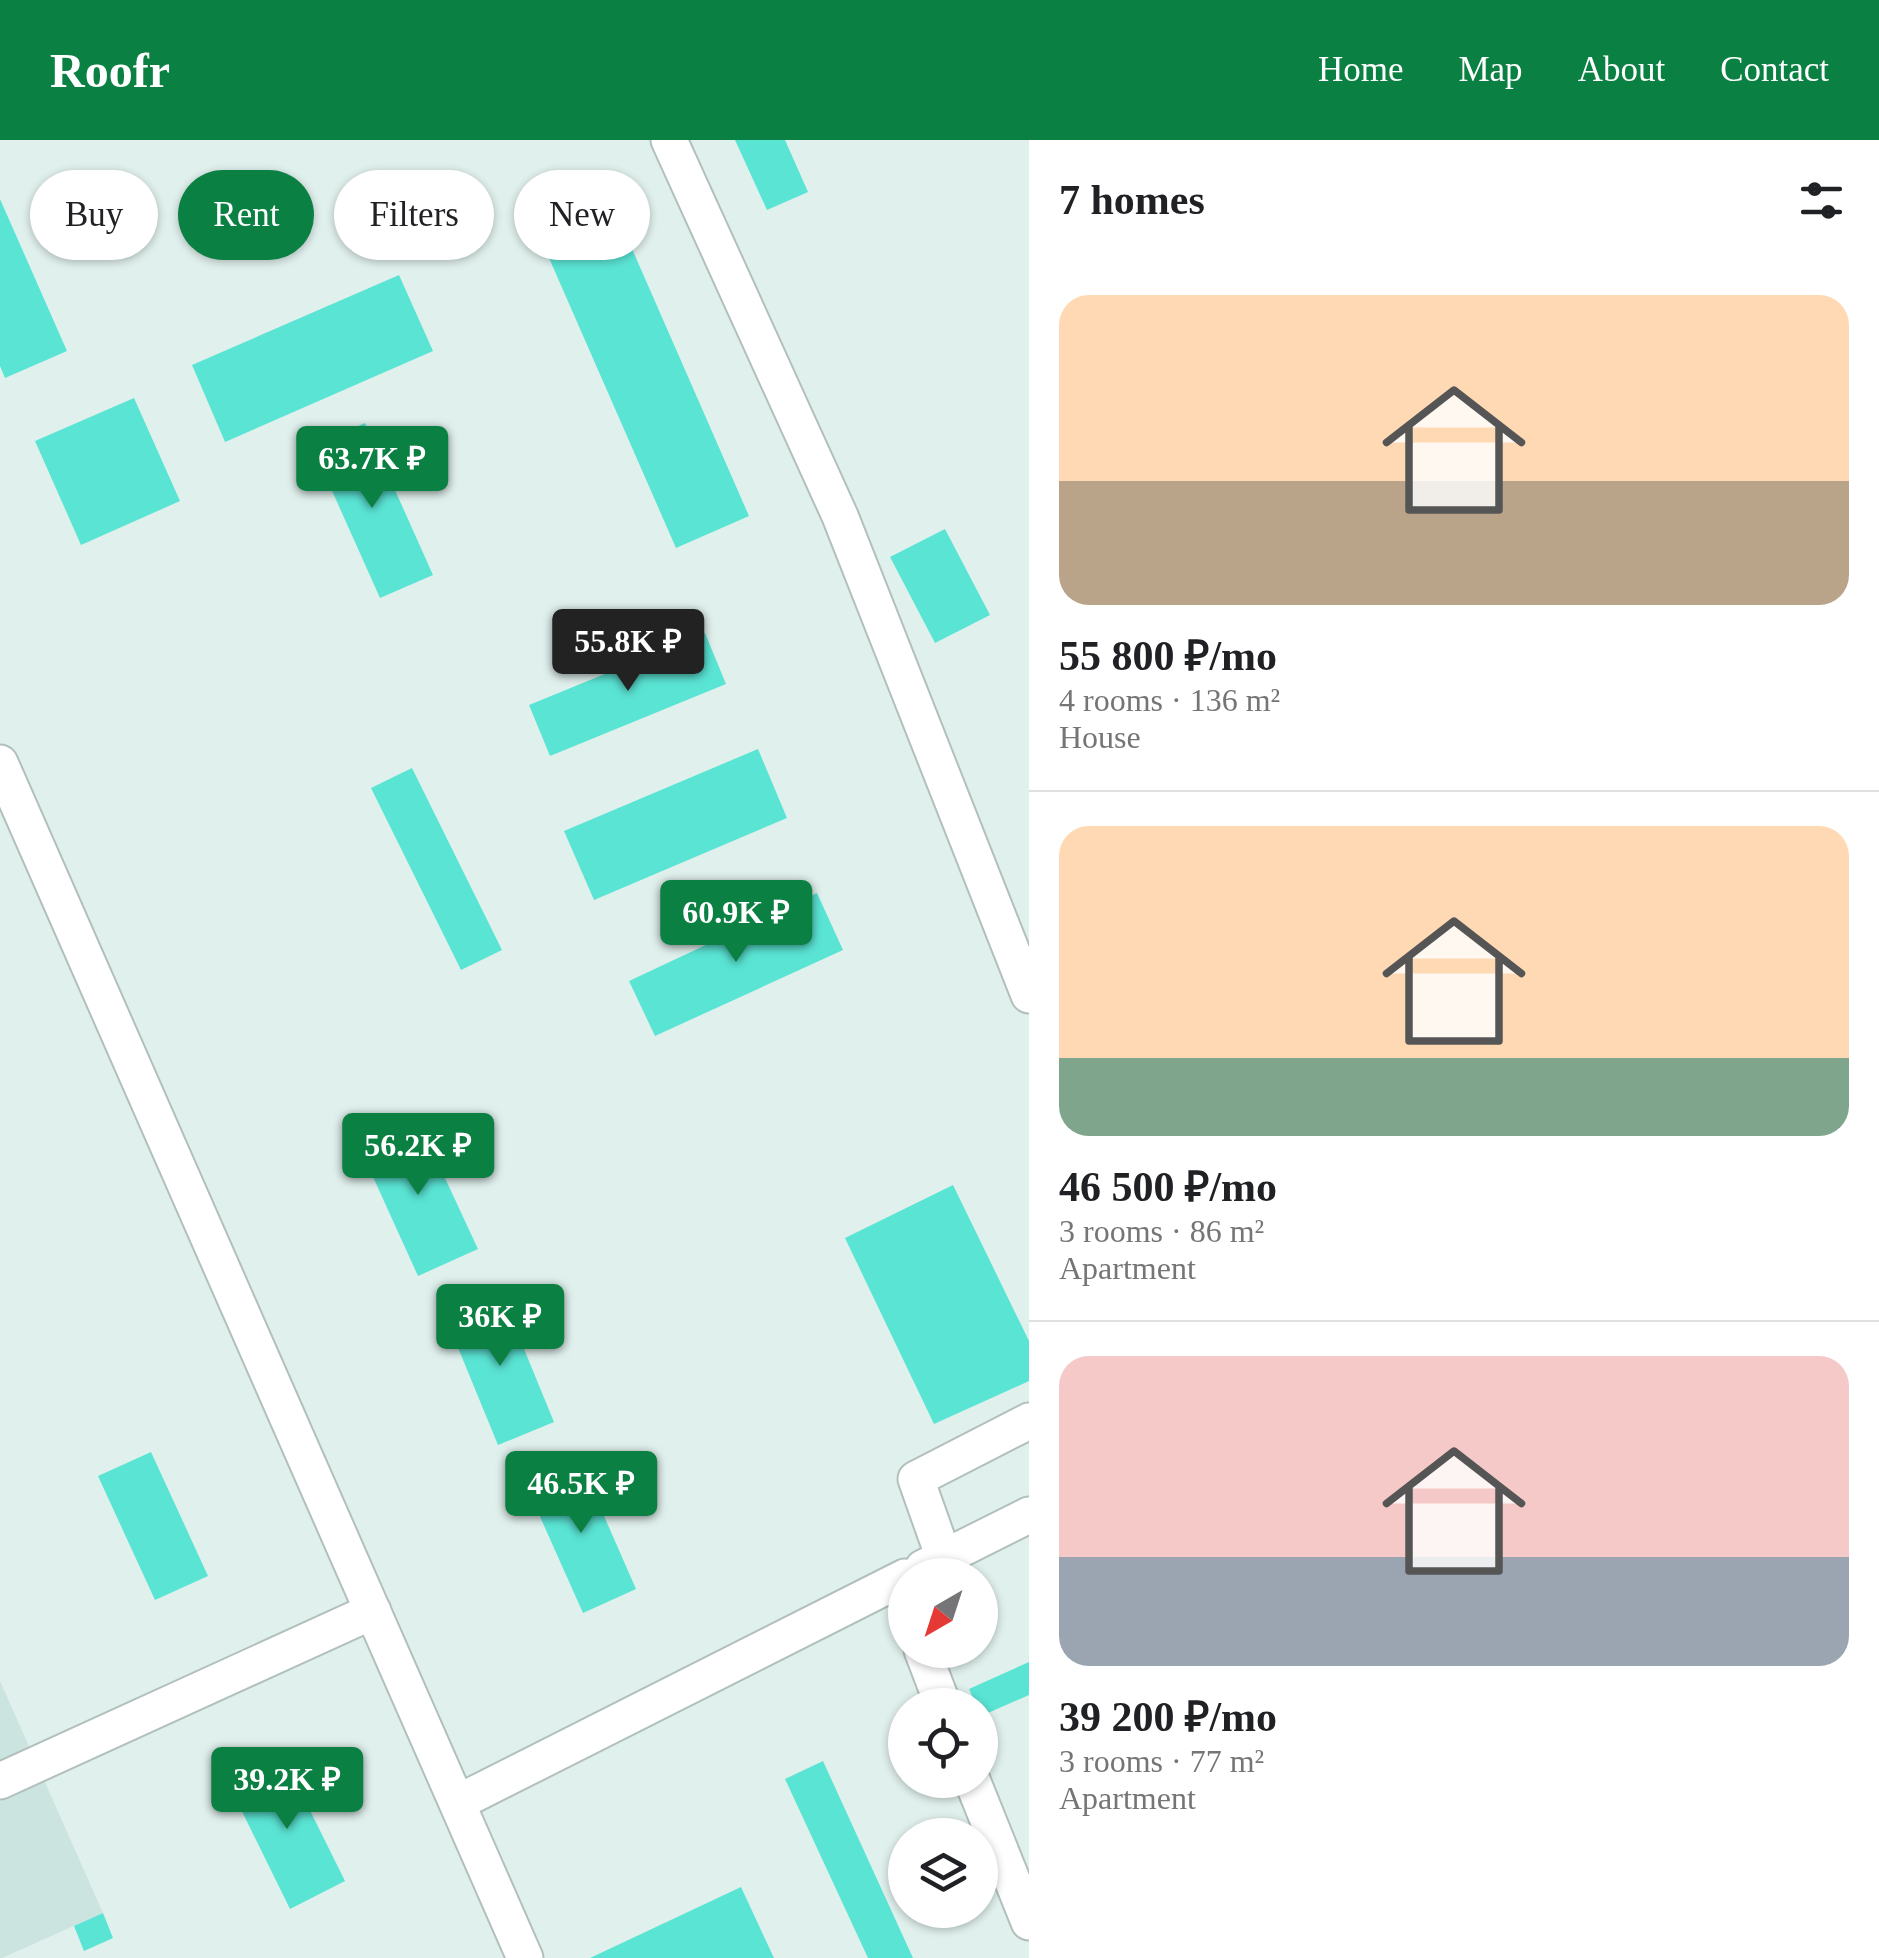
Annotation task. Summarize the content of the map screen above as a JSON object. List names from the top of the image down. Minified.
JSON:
{"north":"bottom left","page":{"header":"Roofr","nav":["Home","Map","About","Contact"],"heading":"7 homes","chip":["Buy","Rent","Filters","New"],"list":[{"name":"55 800 ₽/mo","note":"4 rooms · 136 m² · House"},{"name":"46 500 ₽/mo","note":"3 rooms · 86 m² · Apartment"},{"name":"39 200 ₽/mo","note":"3 rooms · 77 m² · Apartment"}],"price":["63.7K ₽","55.8K ₽","60.9K ₽","56.2K ₽","36K ₽","46.5K ₽","39.2K ₽"]}}
